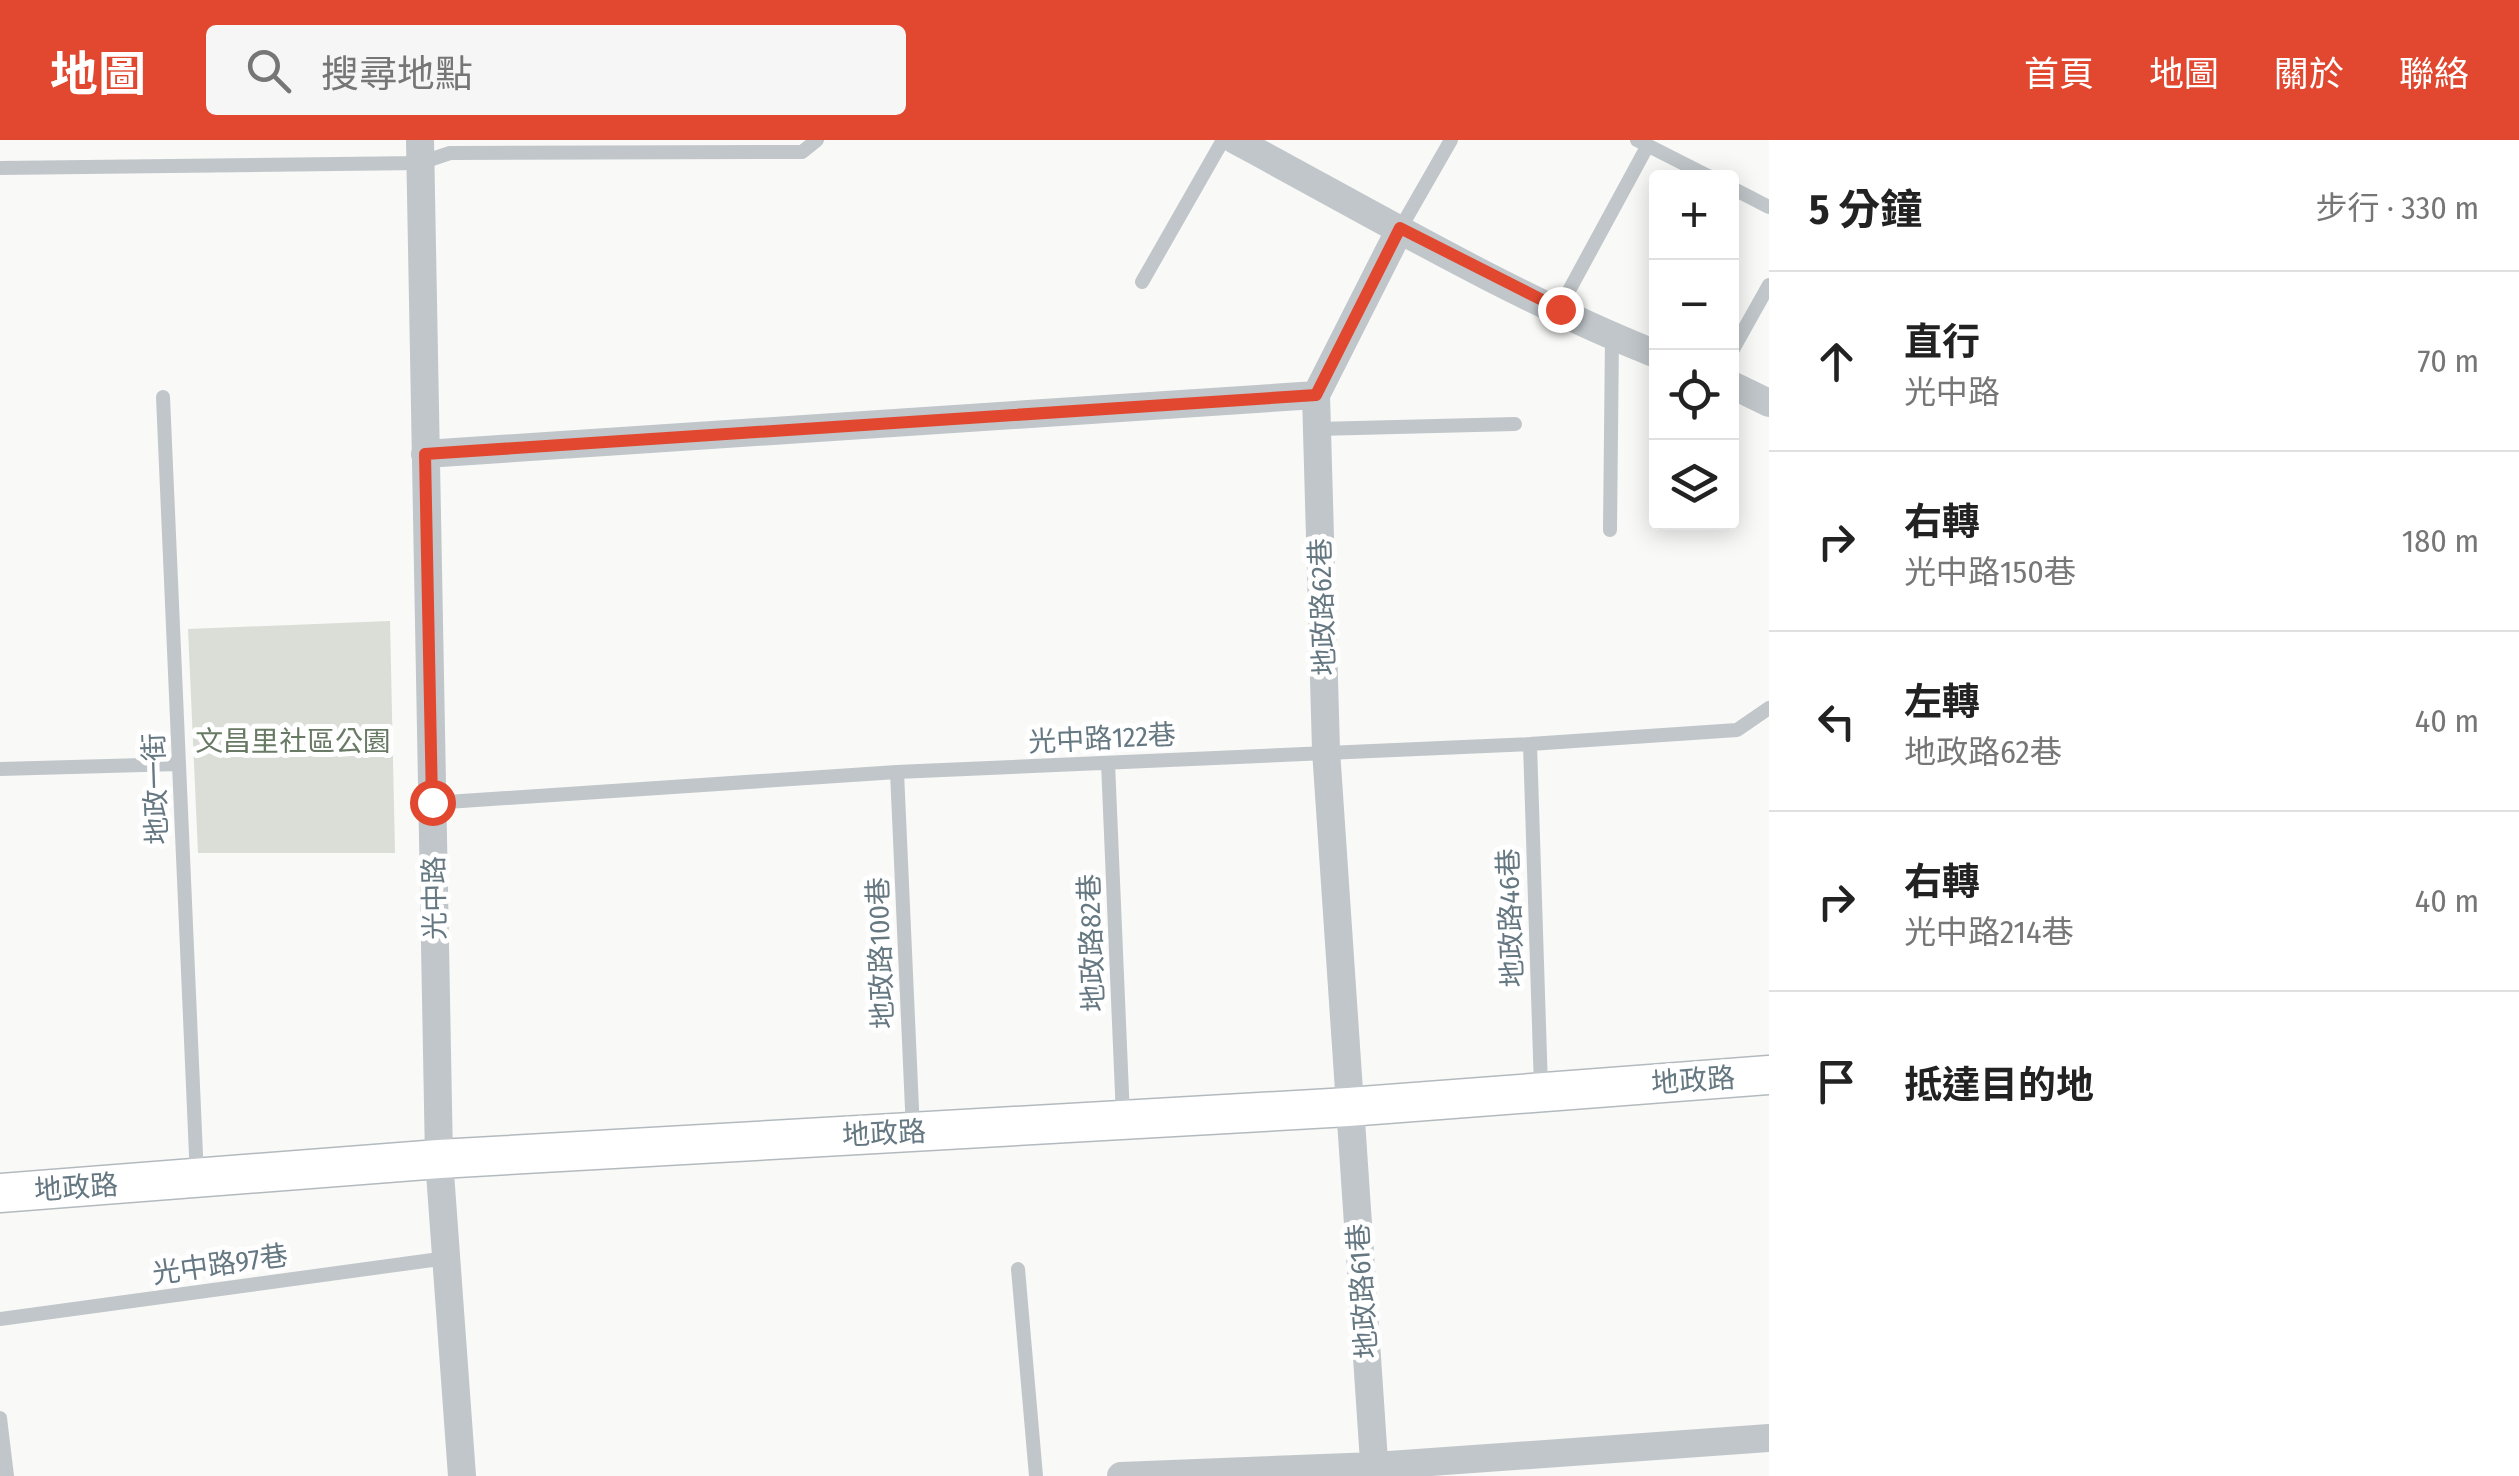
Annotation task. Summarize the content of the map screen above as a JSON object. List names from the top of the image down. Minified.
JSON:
{"streets":{"street":["地政路62巷","光中路","地政路","地政路61巷"],"lane":["光中路122巷","地政一街","地政路46巷","地政路82巷","地政路100巷","光中路97巷"]},"crossings":[["地政路62巷","光中路122巷"],["地政路62巷","地政路"],["地政路62巷","地政路61巷"],["光中路122巷","光中路"],["光中路122巷","地政路46巷"],["光中路122巷","地政路82巷"],["光中路122巷","地政路100巷"],["地政一街","地政路"],["光中路","地政路"],["光中路","光中路97巷"],["地政路46巷","地政路"],["地政路82巷","地政路"],["地政路100巷","地政路"],["地政路","地政路61巷"]],"parks":["文昌里社區公園"],"page":{"header":"地圖","search":"搜尋地點","nav":["首頁","地圖","關於","聯絡"],"heading":["5 分鐘","步行 · 330 m"],"map_buttons":["+","−"],"list":[["直行","光中路","70 m"],["右轉","光中路150巷","180 m"],["左轉","地政路62巷","40 m"],["右轉","光中路214巷","40 m"],"抵達目的地"]}}
